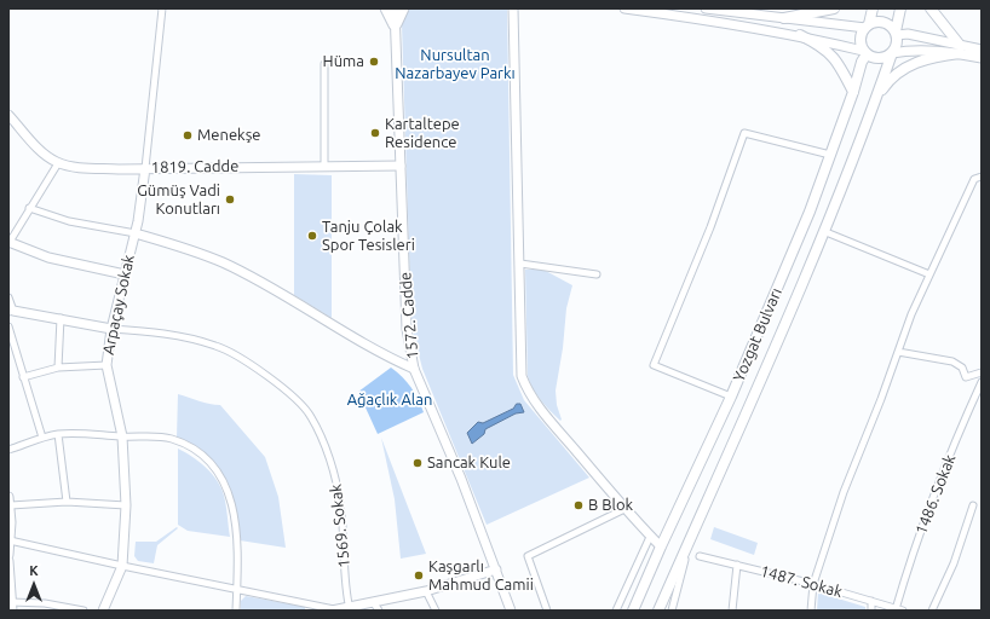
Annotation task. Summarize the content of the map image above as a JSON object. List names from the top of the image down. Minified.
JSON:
{"streets":{"main road":["Yozgat Bulvarı"],"street":["1819. Cadde","Arpaçay Sokak","1572. Cadde","1486. Sokak","1569. Sokak","1487. Sokak"]},"crossings":[["1819. Cadde","Arpaçay Sokak"],["1819. Cadde","1572. Cadde"],["Arpaçay Sokak","1569. Sokak"],["1486. Sokak","1487. Sokak"]],"parks":["Nursultan Nazarbayev Parkı","Ağaçlık Alan"],"places":["Hüma","Kartaltepe Residence","Menekşe","Gümüş Vadi Konutları","Tanju Çolak Spor Tesisleri","Sancak Kule","B Blok","Kaşgarlı Mahmud Camii"],"north":"top"}
